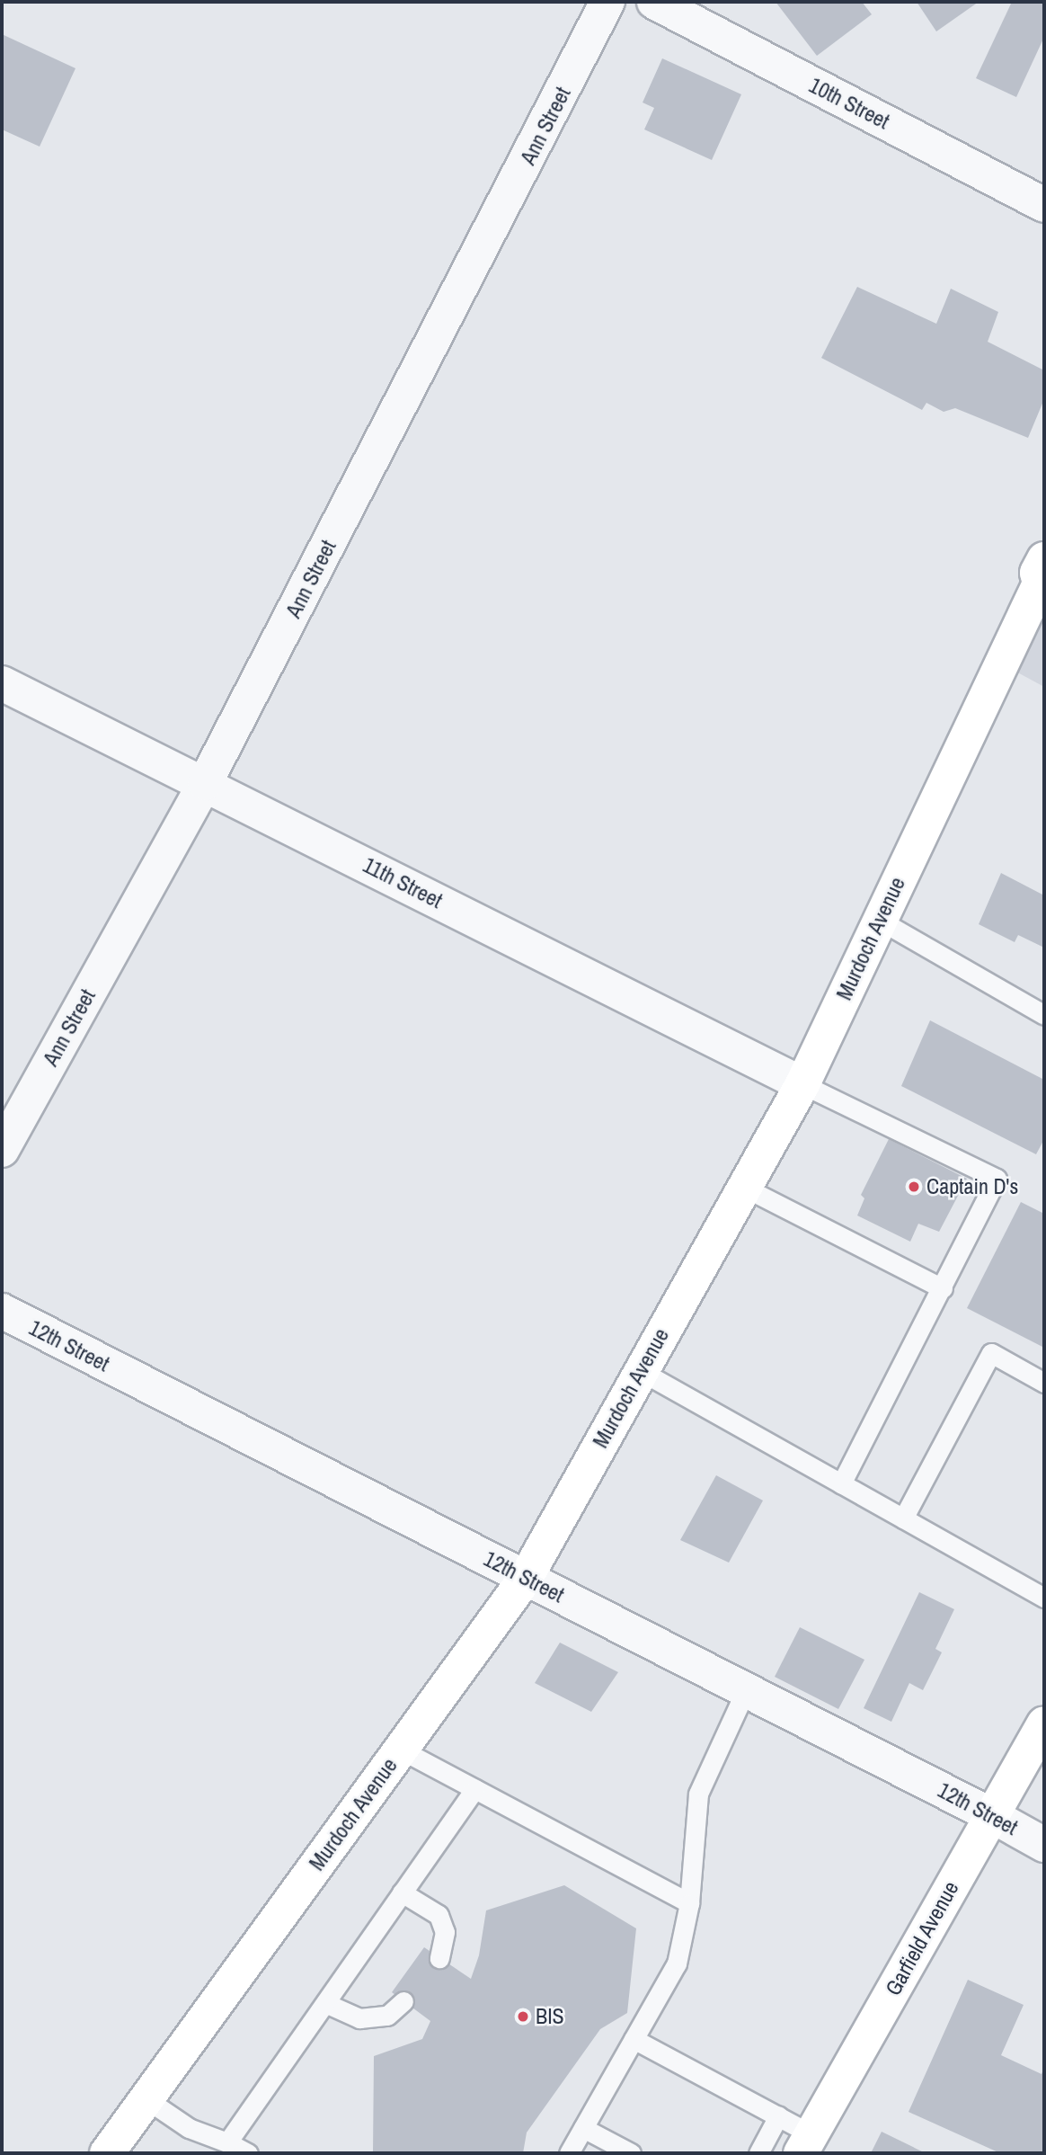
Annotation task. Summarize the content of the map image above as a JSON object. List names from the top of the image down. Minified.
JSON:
{"streets":{"main road":["Murdoch Avenue","Garfield Avenue"],"street":["10th Street","Ann Street","11th Street","12th Street"]},"crossings":[["Ann Street","11th Street"],["11th Street","Murdoch Avenue"],["Murdoch Avenue","12th Street"],["12th Street","Garfield Avenue"]],"places":["Captain D's","BIS"]}
